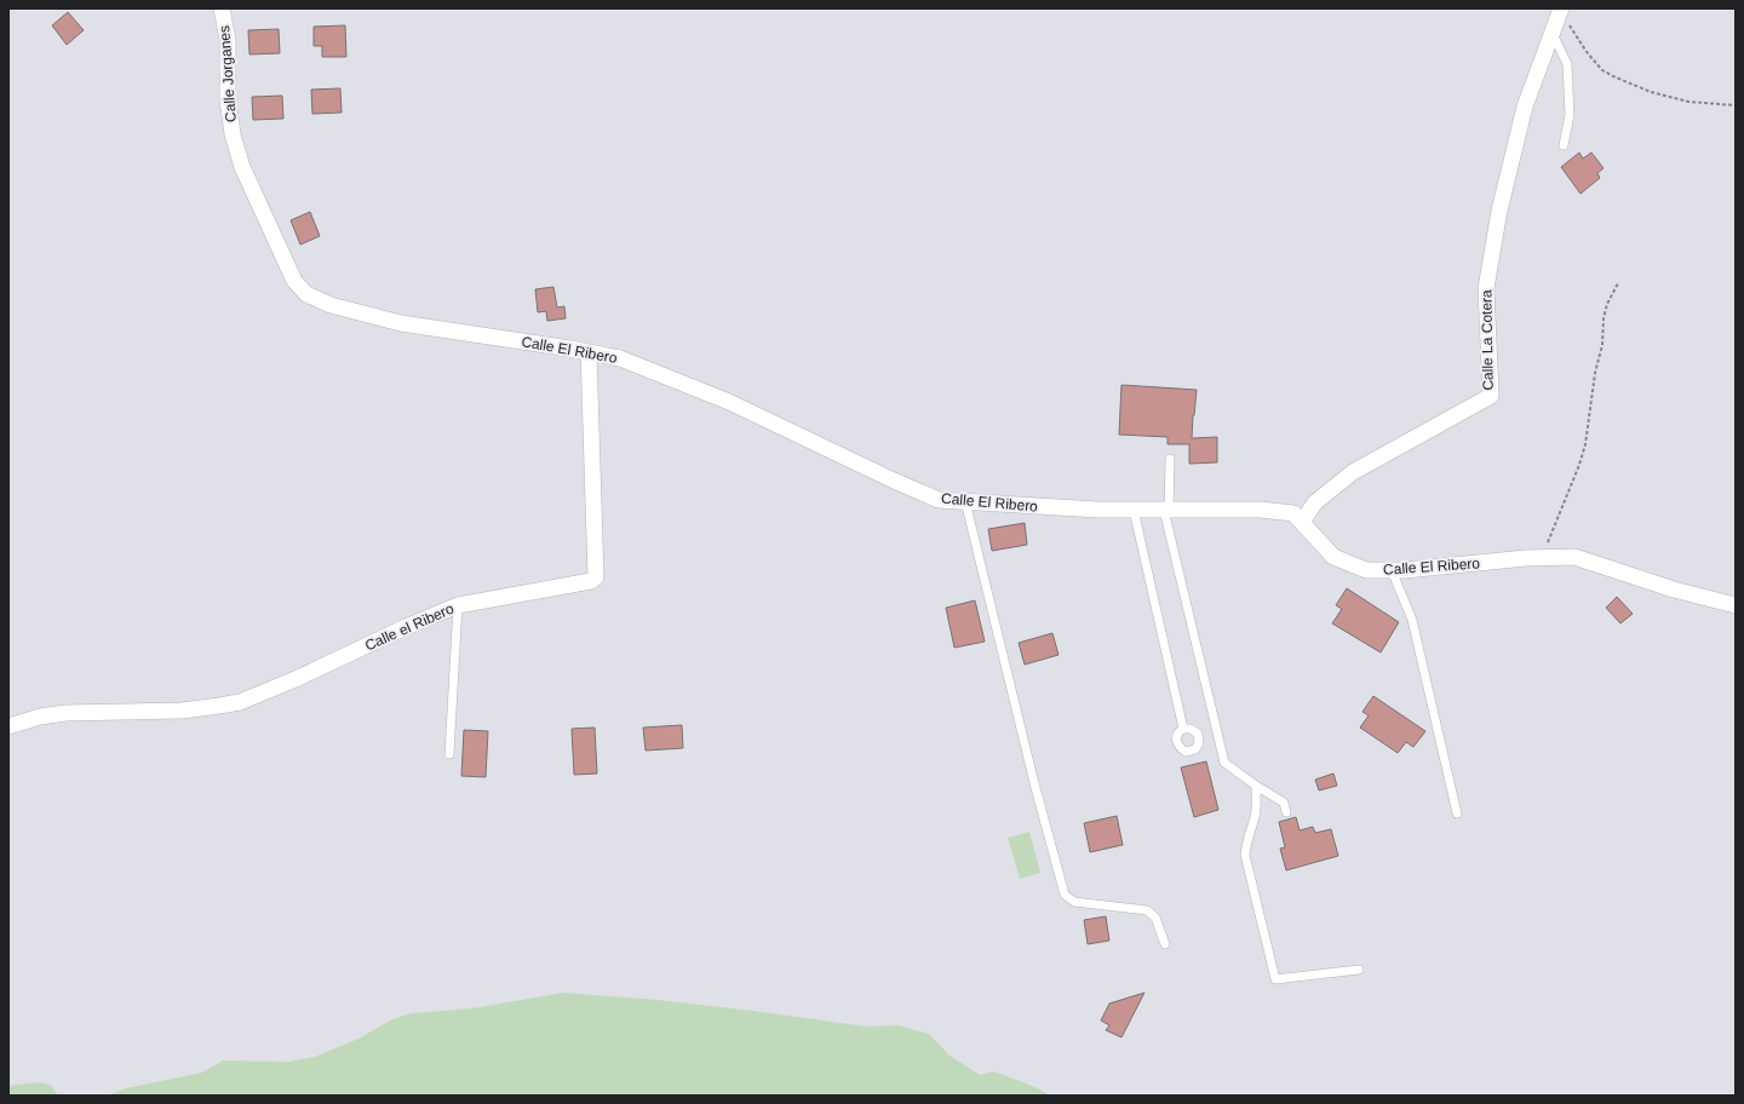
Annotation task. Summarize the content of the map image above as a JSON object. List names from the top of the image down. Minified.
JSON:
{"streets":{"street":["Calle Jorganes","Calle La Cotera","Calle El Ribero","Calle el Ribero"]},"crossings":[["Calle Jorganes","Calle El Ribero"],["Calle La Cotera","Calle El Ribero"],["Calle El Ribero","Calle el Ribero"]]}
